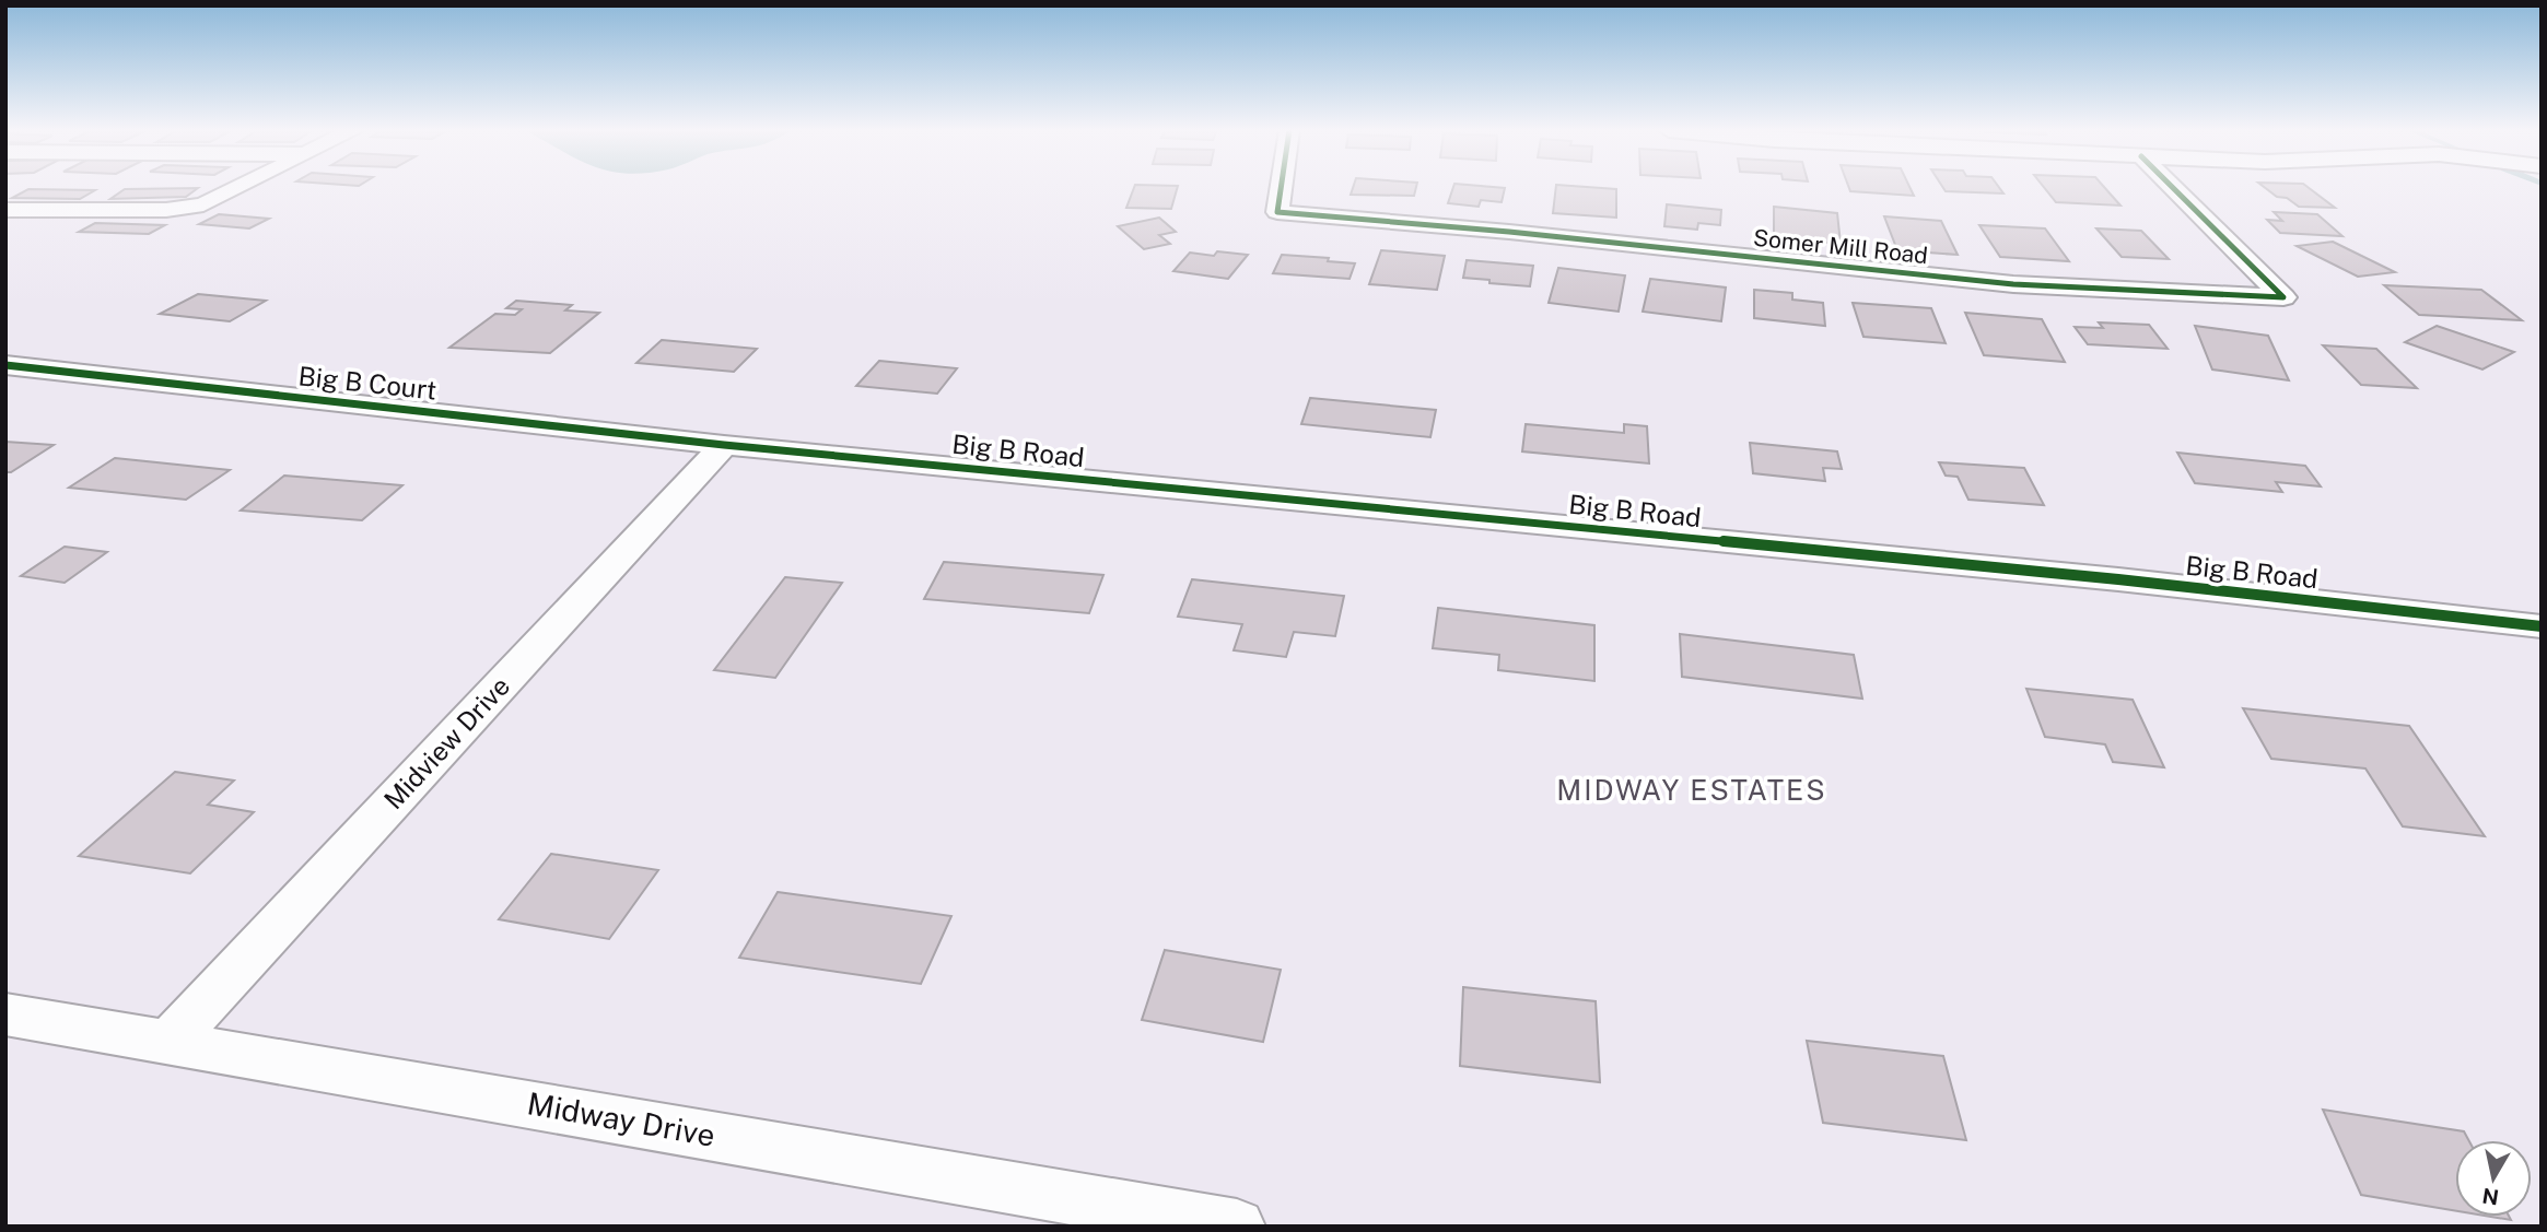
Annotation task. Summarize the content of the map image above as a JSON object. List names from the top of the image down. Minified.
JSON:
{"streets":{"street":["Somer Mill Road","Big B Court","Big B Road","Midview Drive","Midway Drive"]},"crossings":[["Big B Court","Big B Road"],["Big B Court","Midview Drive"],["Big B Road","Midview Drive"],["Midview Drive","Midway Drive"]],"districts":["MIDWAY ESTATES"],"north":"bottom"}
